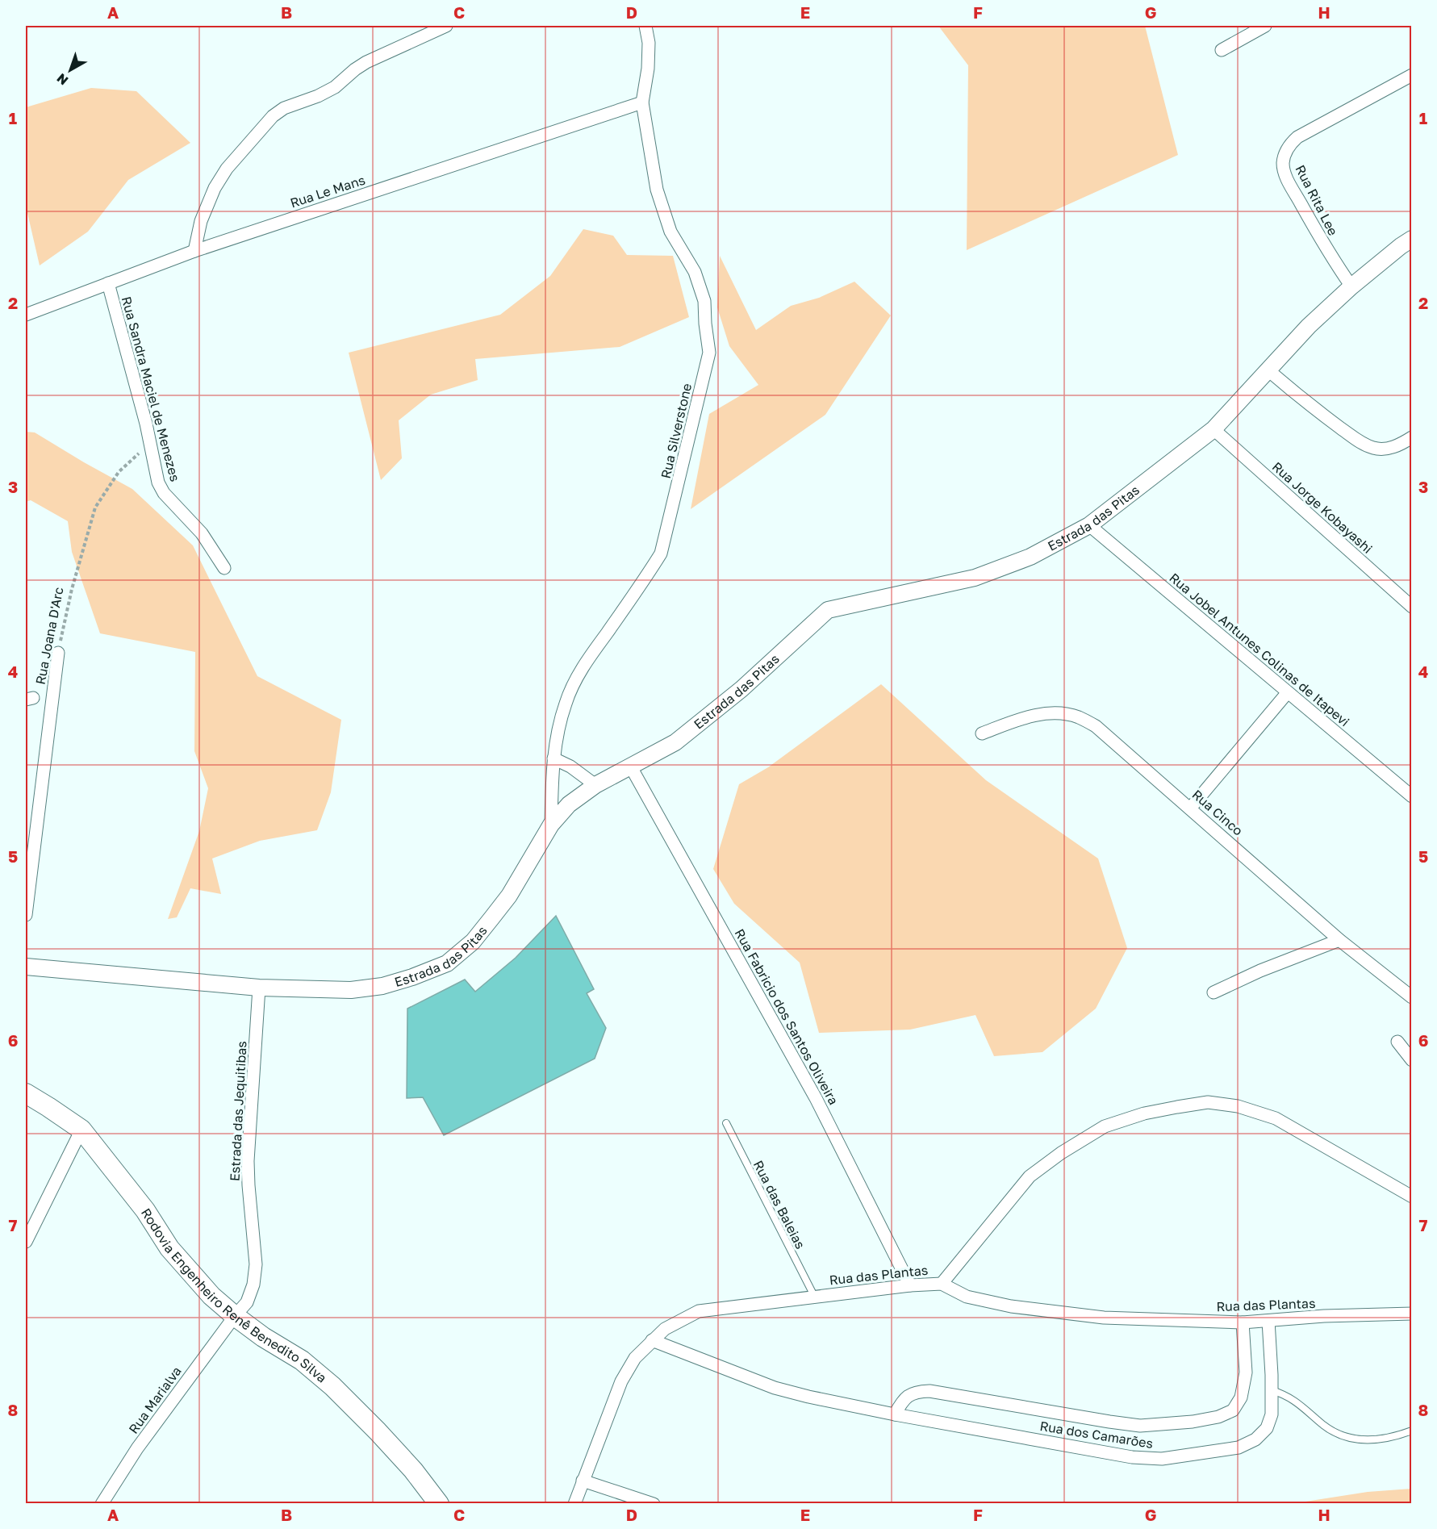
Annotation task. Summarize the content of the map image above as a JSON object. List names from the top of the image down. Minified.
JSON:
{"streets":{"main road":["Rodovia Engenheiro Renê Benedito Silva"],"street":["Rua Le Mans","Rua Rita Lee","Rua Sandra Maciel de Menezes","Rua Silverstone","Rua Jorge Kobayashi","Estrada das Pitas","Rua Joana D'Arc","Rua Jobel Antunes Colinas de Itapevi","Rua Cinco","Rua Fabricio dos Santos Oliveira","Estrada das Jequitibas","Rua das Plantas","Rua Marialva","Rua dos Camarões"],"lane":["Rua das Baleias"]},"crossings":[["Rua Le Mans","Rua Sandra Maciel de Menezes"],["Rua Le Mans","Rua Silverstone"],["Rua Rita Lee","Estrada das Pitas"],["Rua Sandra Maciel de Menezes","Rua Joana D'Arc"],["Rua Silverstone","Estrada das Pitas"],["Rua Jorge Kobayashi","Estrada das Pitas"],["Estrada das Pitas","Rua Jobel Antunes Colinas de Itapevi"],["Estrada das Pitas","Rua Fabricio dos Santos Oliveira"],["Estrada das Pitas","Estrada das Jequitibas"],["Rua Fabricio dos Santos Oliveira","Rua das Plantas"],["Estrada das Jequitibas","Rodovia Engenheiro Renê Benedito Silva"],["Estrada das Jequitibas","Rua Marialva"],["Rua das Baleias","Rua das Plantas"],["Rua das Plantas","Rua dos Camarões"],["Rodovia Engenheiro Renê Benedito Silva","Rua Marialva"]],"north":"bottom left","grid":{"columns":["A","B","C","D","E","F","G","H"],"rows":["1","2","3","4","5","6","7","8"]}}
